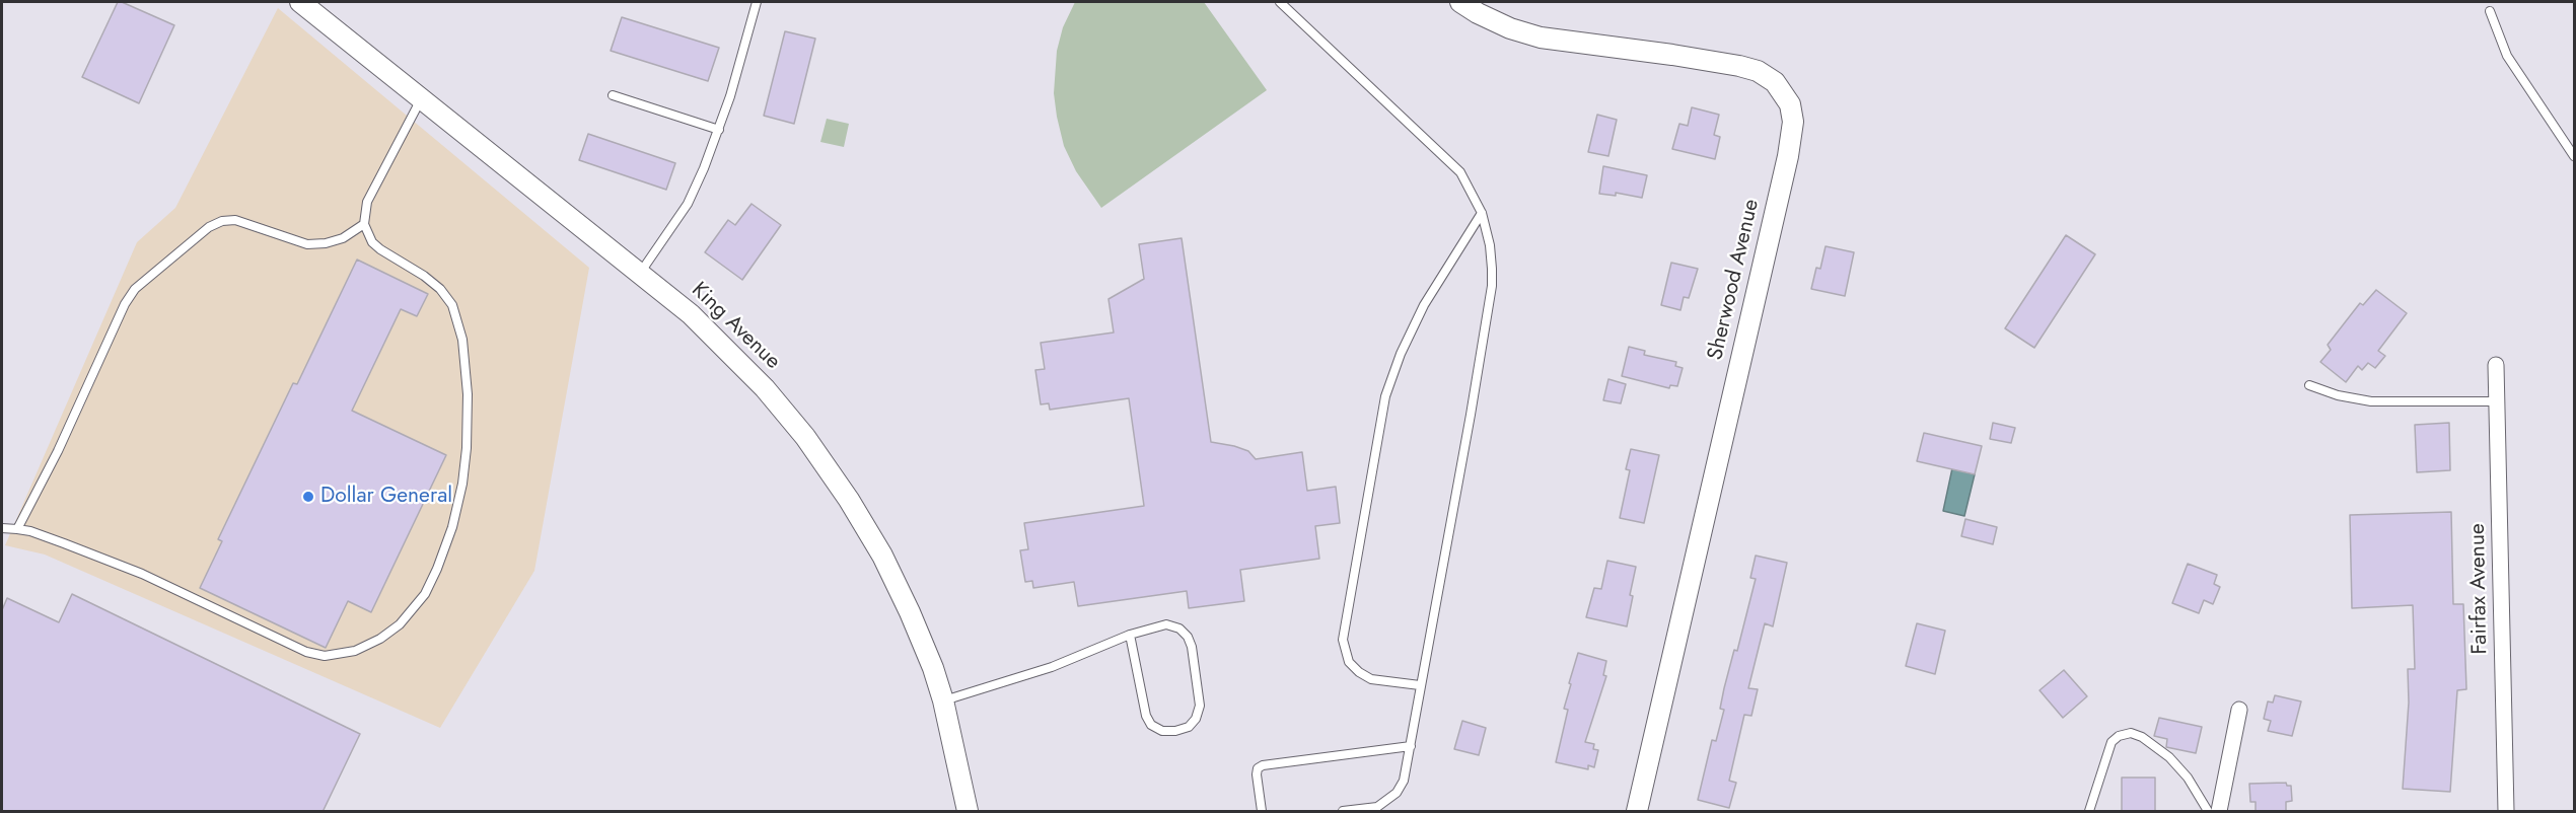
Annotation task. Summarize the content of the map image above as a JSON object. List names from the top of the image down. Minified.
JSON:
{"streets":{"street":["Sherwood Avenue","King Avenue","Fairfax Avenue"]},"places":["Dollar General"]}
